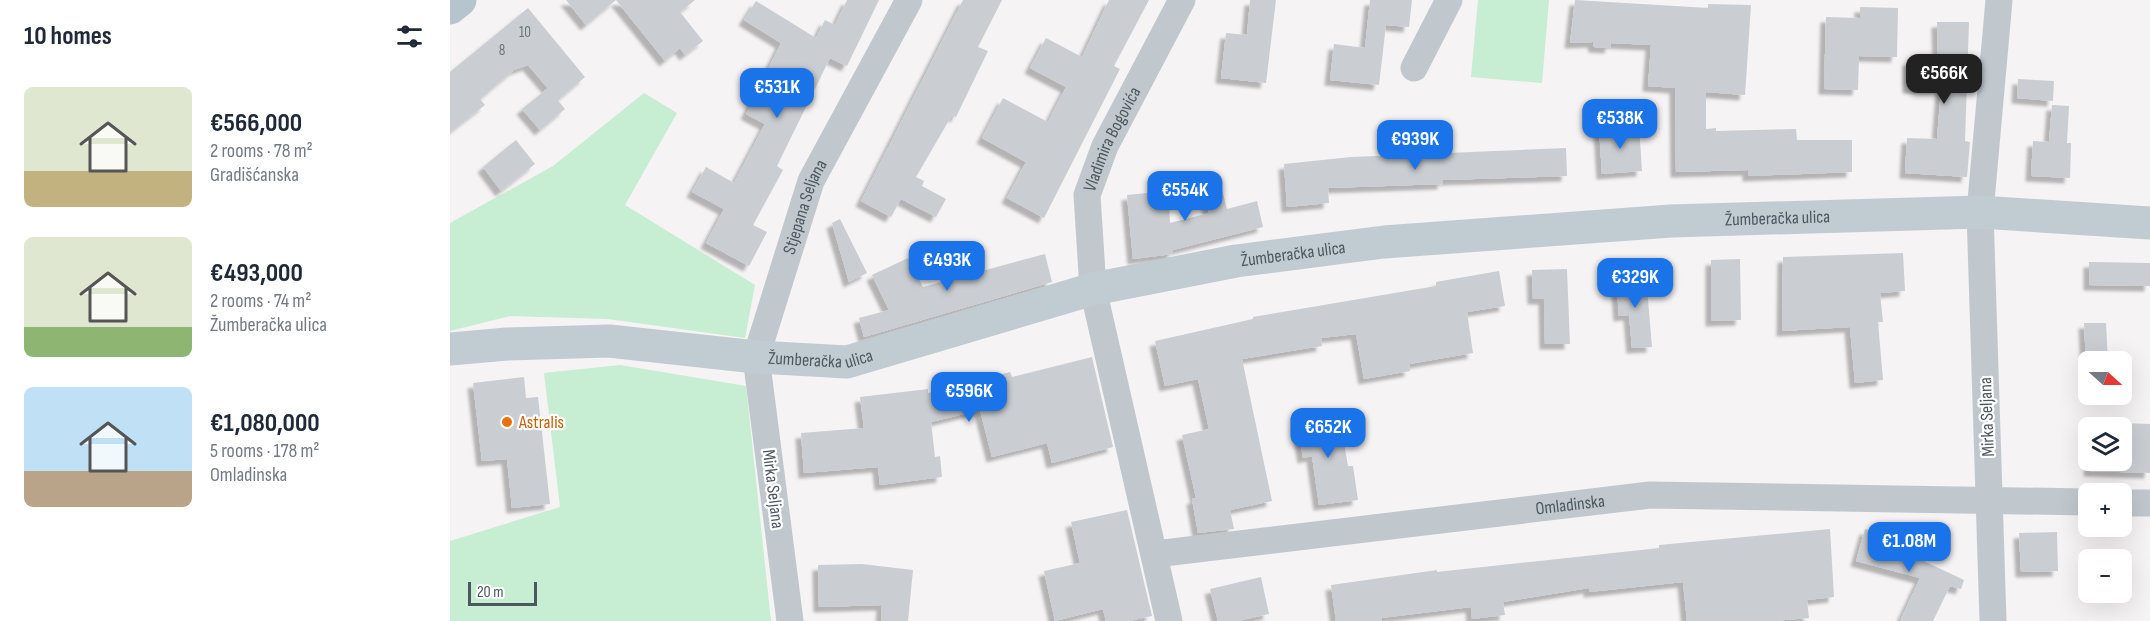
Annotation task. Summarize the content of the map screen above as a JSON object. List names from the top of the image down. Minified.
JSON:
{"streets":{"main road":["Žumberačka ulica"],"street":["Vladimira Bogovića","Stjepana Seljana","Mirka Seljana","Omladinska"]},"crossings":[["Vladimira Bogovića","Žumberačka ulica"],["Vladimira Bogovića","Omladinska"],["Stjepana Seljana","Žumberačka ulica"],["Stjepana Seljana","Mirka Seljana"],["Žumberačka ulica","Mirka Seljana"],["Mirka Seljana","Omladinska"]],"places":["Astralis"],"house_numbers":["10","8"],"scale_bar":"20 m","north":"right","page":{"heading":"10 homes","price":["€566K","€531K","€538K","€939K","€554K","€493K","€329K","€596K","€652K","€1.08M"],"list":[{"name":"€566,000","note":"2 rooms · 78 m² · Gradišćanska"},{"name":"€493,000","note":"2 rooms · 74 m² · Žumberačka ulica"},{"name":"€1,080,000","note":"5 rooms · 178 m² · Omladinska"}],"map_buttons":["+","−"],"scale":"20 m"}}
